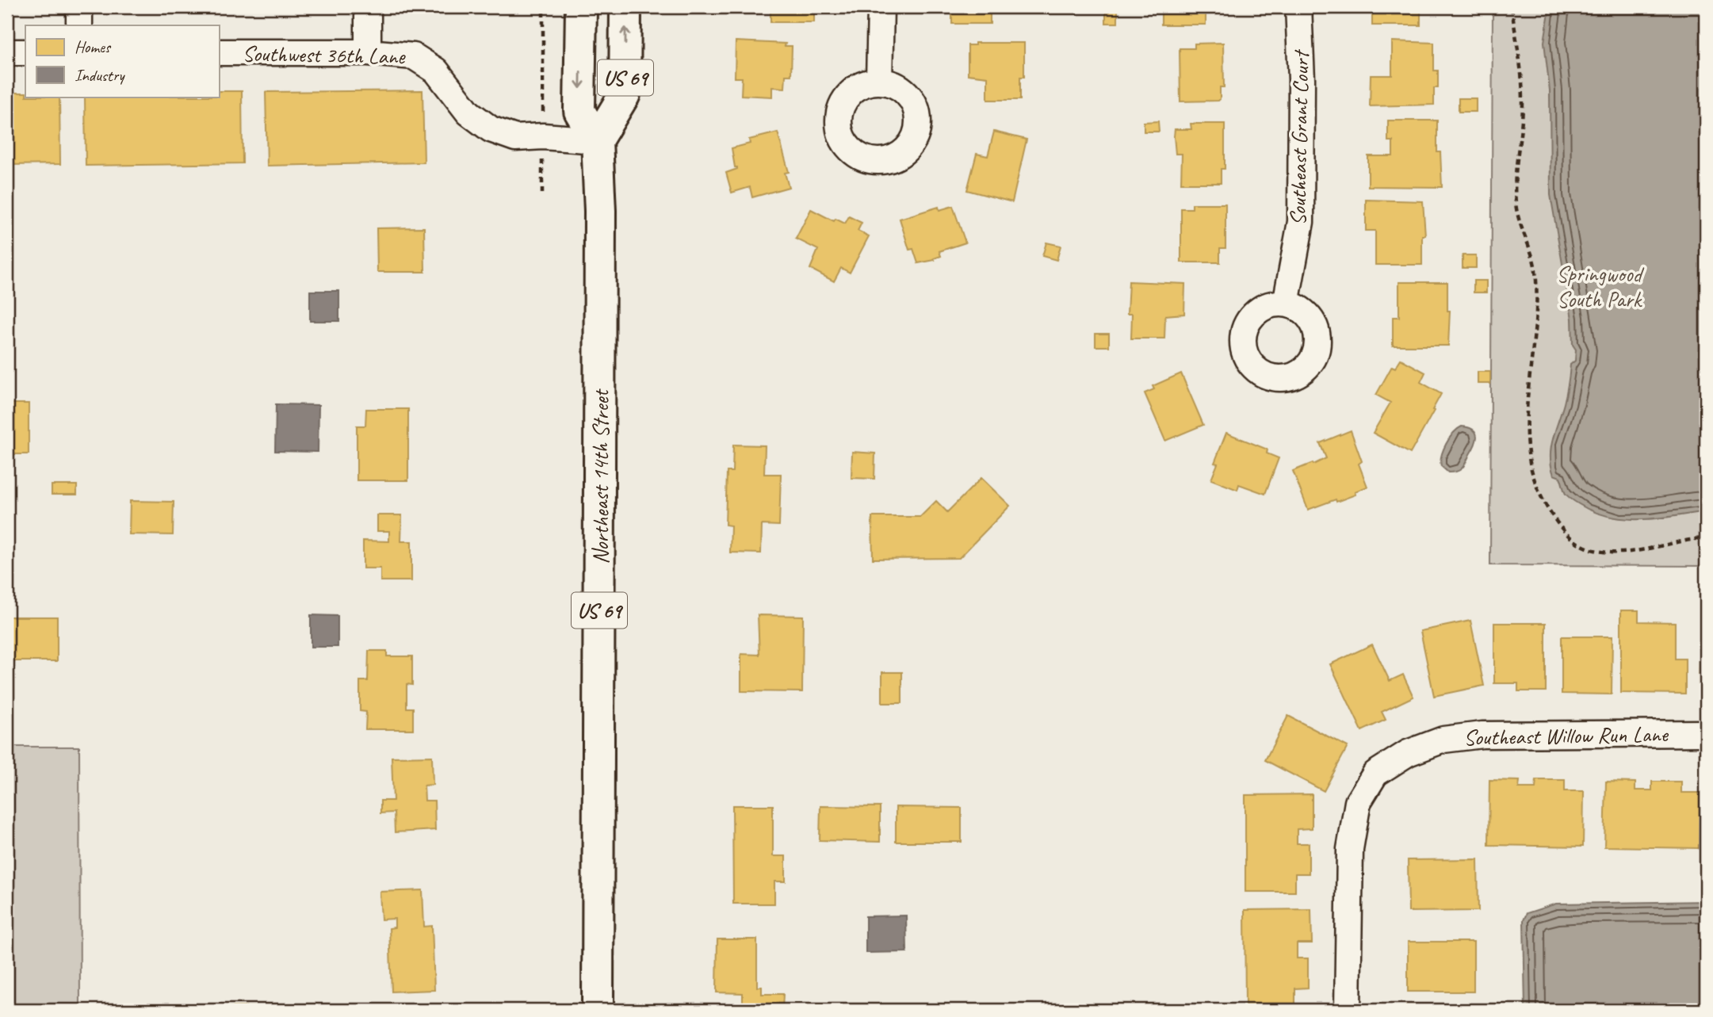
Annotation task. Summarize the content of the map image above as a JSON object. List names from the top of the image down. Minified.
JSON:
{"streets":{"main road":["US 69","Northeast 14th Street"],"street":["Southwest 36th Lane","Southeast Grant Court","Southeast Willow Run Lane"]},"crossings":[["Southwest 36th Lane","US 69"],["Southwest 36th Lane","Northeast 14th Street"],["US 69","Northeast 14th Street"]],"parks":["Springwood South Park"],"legend":["Homes","Industry"]}
